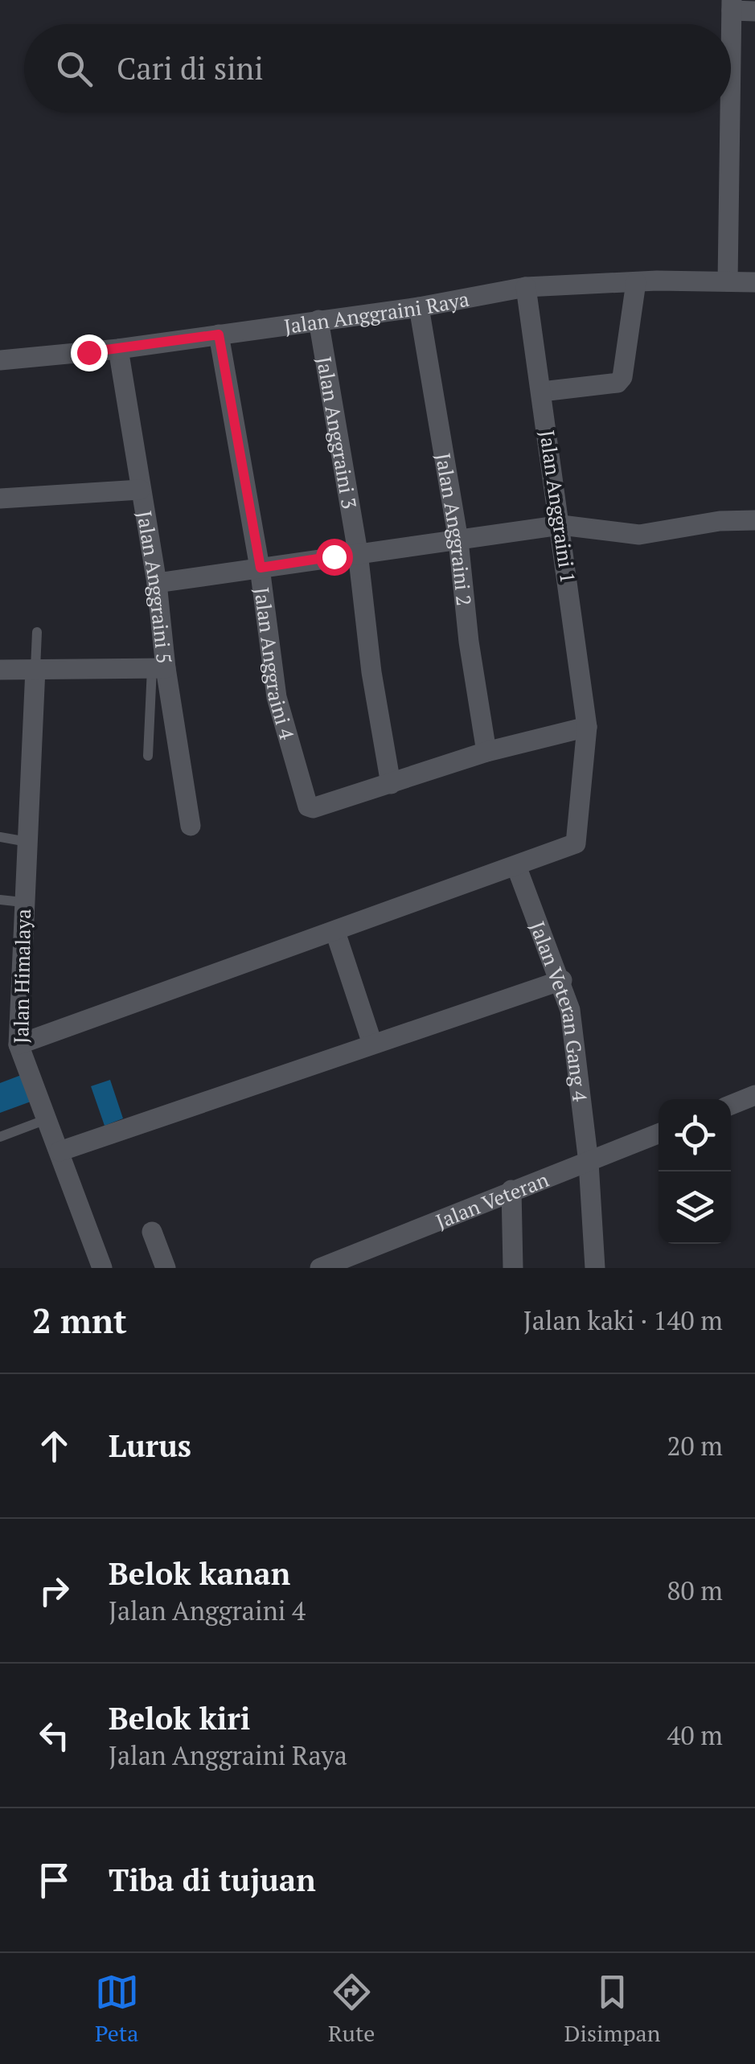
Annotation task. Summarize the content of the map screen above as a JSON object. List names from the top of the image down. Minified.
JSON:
{"streets":{"street":["Jalan Anggraini Raya","Jalan Anggraini 3","Jalan Anggraini 1","Jalan Anggraini 2","Jalan Anggraini 5","Jalan Anggraini 4","Jalan Himalaya","Jalan Veteran Gang 4","Jalan Veteran"]},"crossings":[["Jalan Anggraini Raya","Jalan Anggraini 3"],["Jalan Anggraini Raya","Jalan Anggraini 1"],["Jalan Anggraini Raya","Jalan Anggraini 2"],["Jalan Anggraini Raya","Jalan Anggraini 5"],["Jalan Anggraini Raya","Jalan Anggraini 4"],["Jalan Anggraini 3","Jalan Anggraini 4"],["Jalan Anggraini 1","Jalan Veteran Gang 4"],["Jalan Veteran Gang 4","Jalan Veteran"]],"page":{"search":"Cari di sini","heading":["2 mnt","Jalan kaki · 140 m"],"list":[["Lurus","20 m"],["Belok kanan","Jalan Anggraini 4","80 m"],["Belok kiri","Jalan Anggraini Raya","40 m"],"Tiba di tujuan"],"nav":["Peta","Rute","Disimpan"]}}
